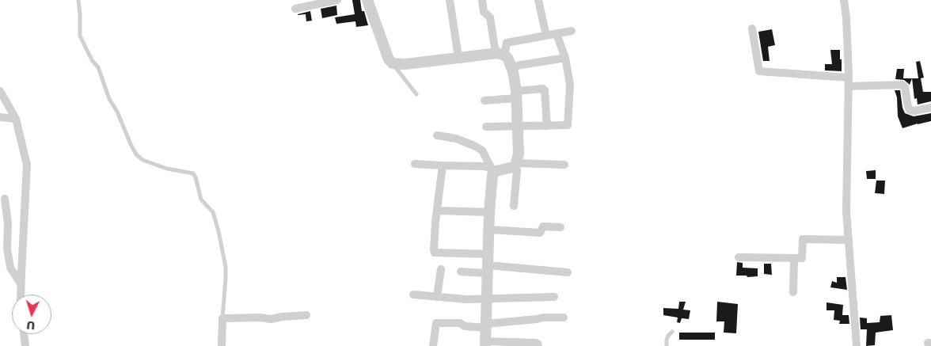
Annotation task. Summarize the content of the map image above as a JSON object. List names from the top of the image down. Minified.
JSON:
{"north":"bottom"}
